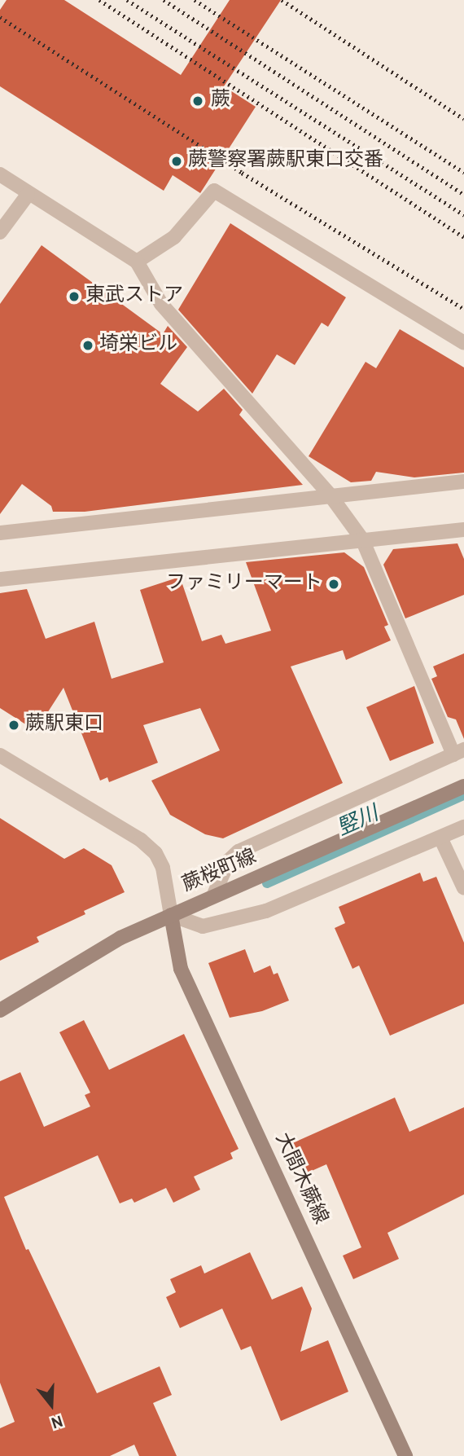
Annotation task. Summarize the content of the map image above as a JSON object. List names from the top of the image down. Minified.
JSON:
{"streets":{"main road":["蕨桜町線","大間木蕨線"]},"crossings":[["蕨桜町線","大間木蕨線"]],"water":["竪川"],"places":["蕨","蕨警察署蕨駅東口交番","東武ストア","埼栄ビル","ファミリーマート","蕨駅東口"],"north":"bottom"}
